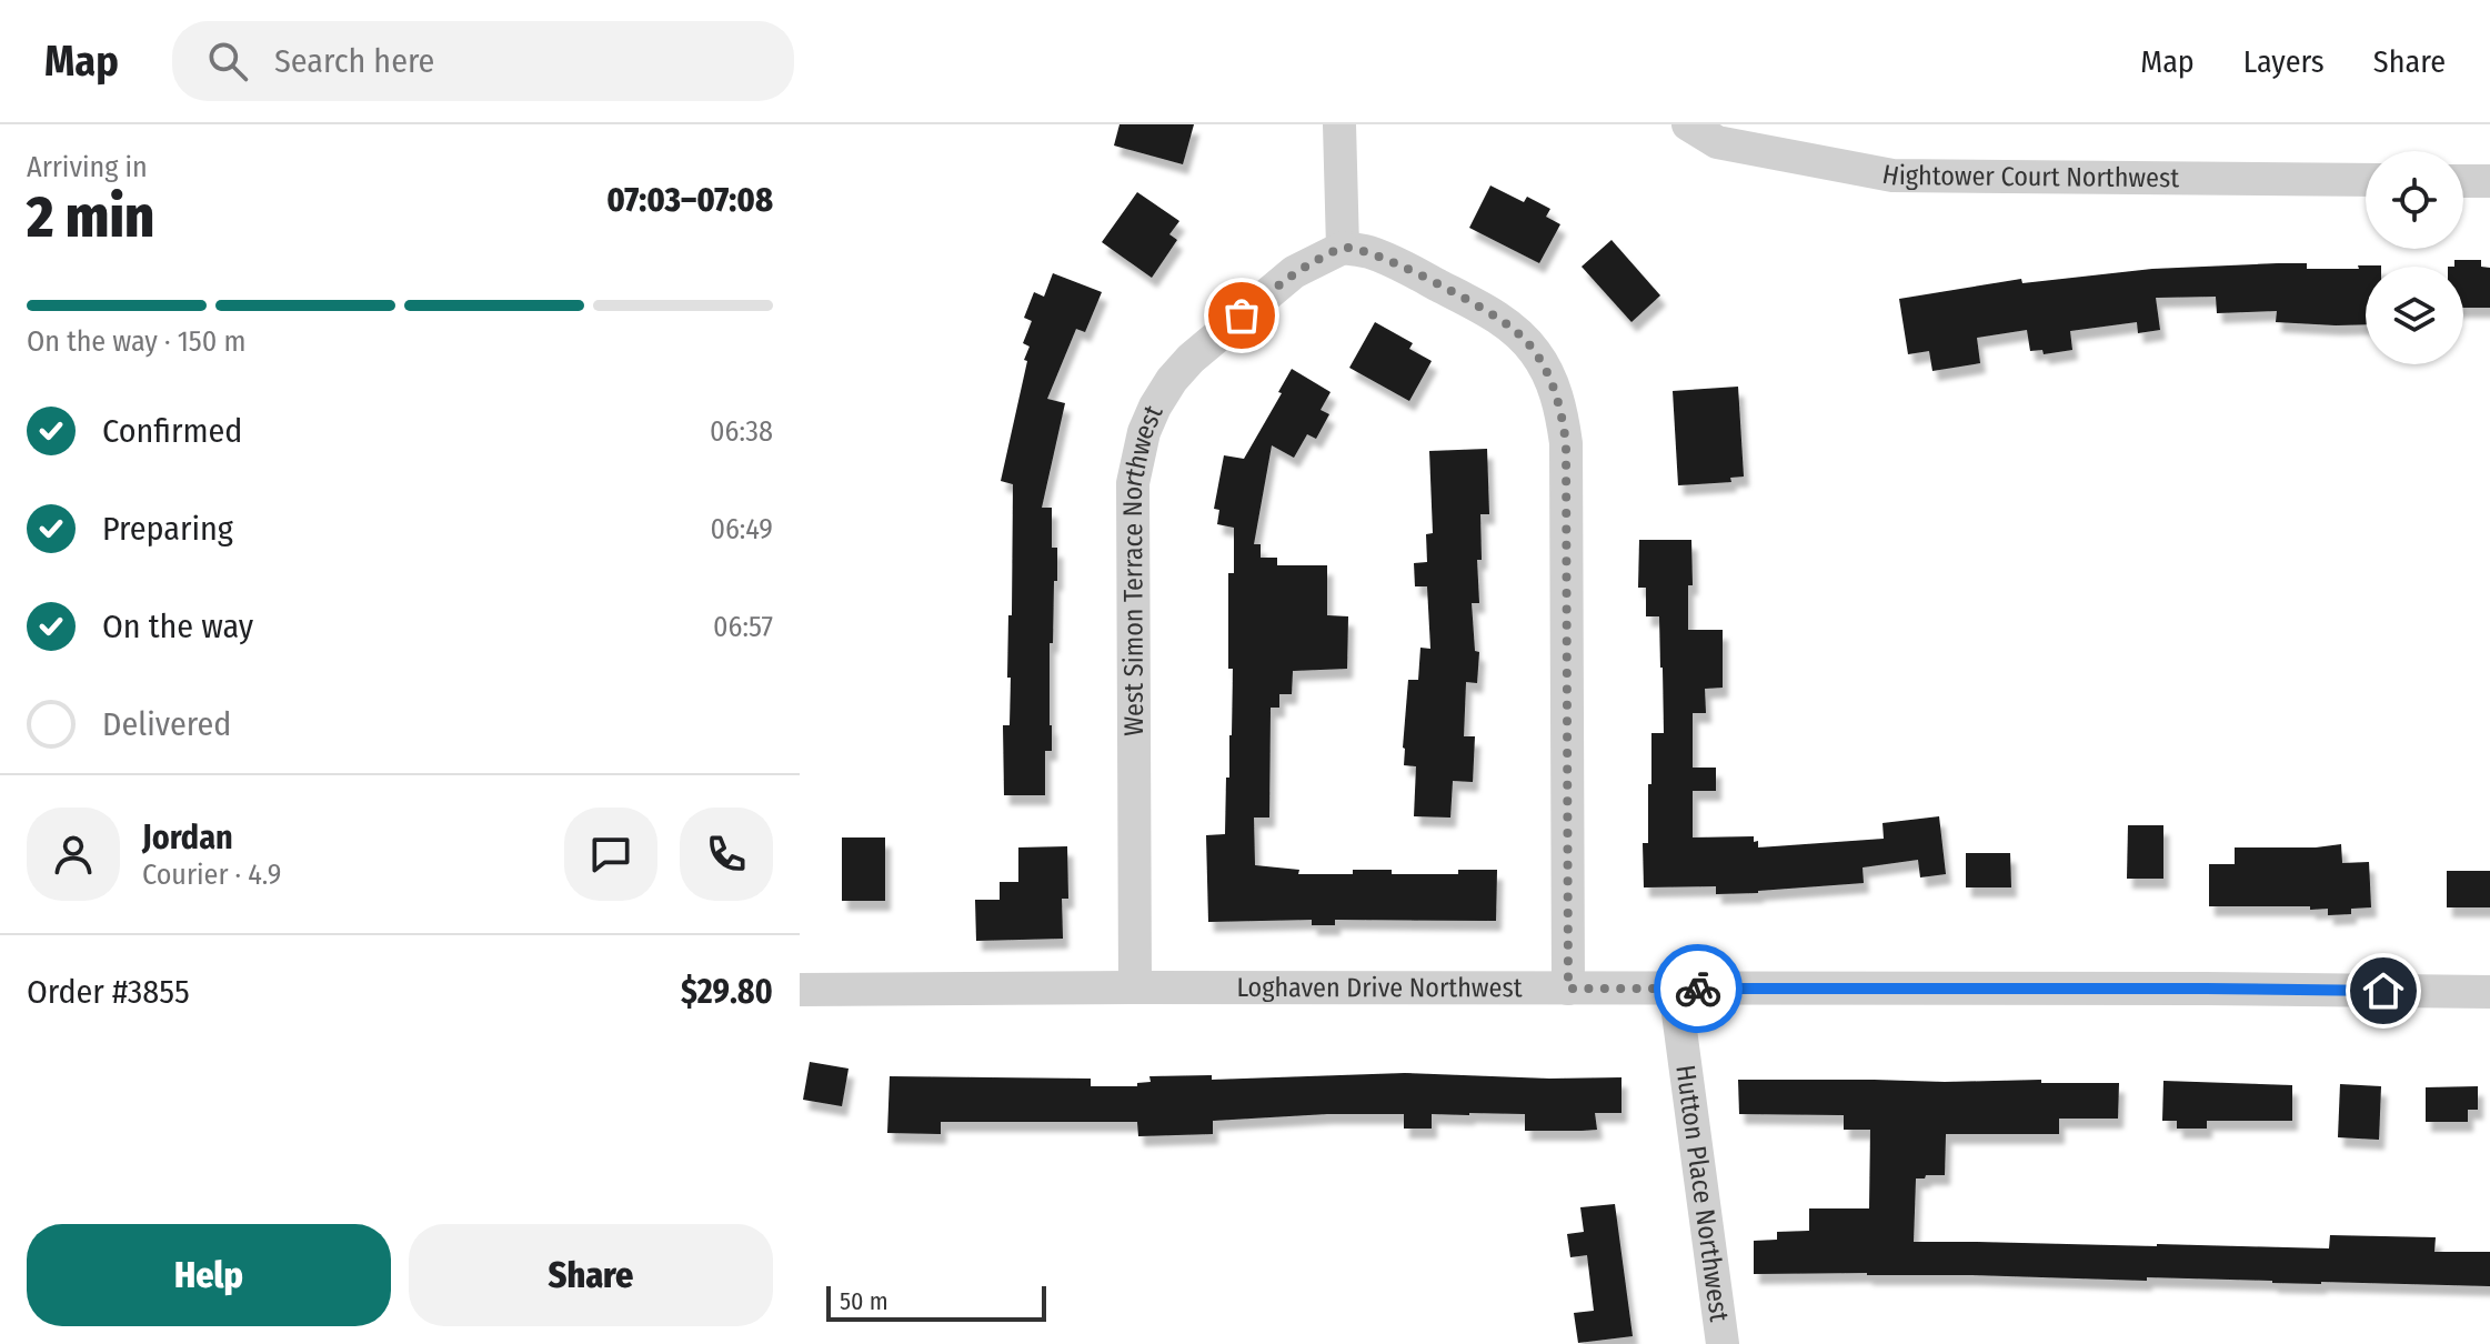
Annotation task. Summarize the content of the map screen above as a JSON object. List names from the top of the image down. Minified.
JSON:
{"streets":{"street":["Hightower Court Northwest","West Simon Terrace Northwest","Loghaven Drive Northwest","Hutton Place Northwest"]},"crossings":[["West Simon Terrace Northwest","Loghaven Drive Northwest"],["Loghaven Drive Northwest","Hutton Place Northwest"]],"scale_bar":"50 m","page":{"header":"Map","search":"Search here","nav":["Map","Layers","Share"],"heading":["2 min","Arriving in","07:03–07:08"],"panel":["Jordan","Courier · 4.9","Order #3855","$29.80"],"bar":"On the way · 150 m","list":[["Confirmed","06:38"],["Preparing","06:49"],["On the way","06:57"],"Delivered"],"buttons":["Help","Share"],"scale":"50 m"}}
